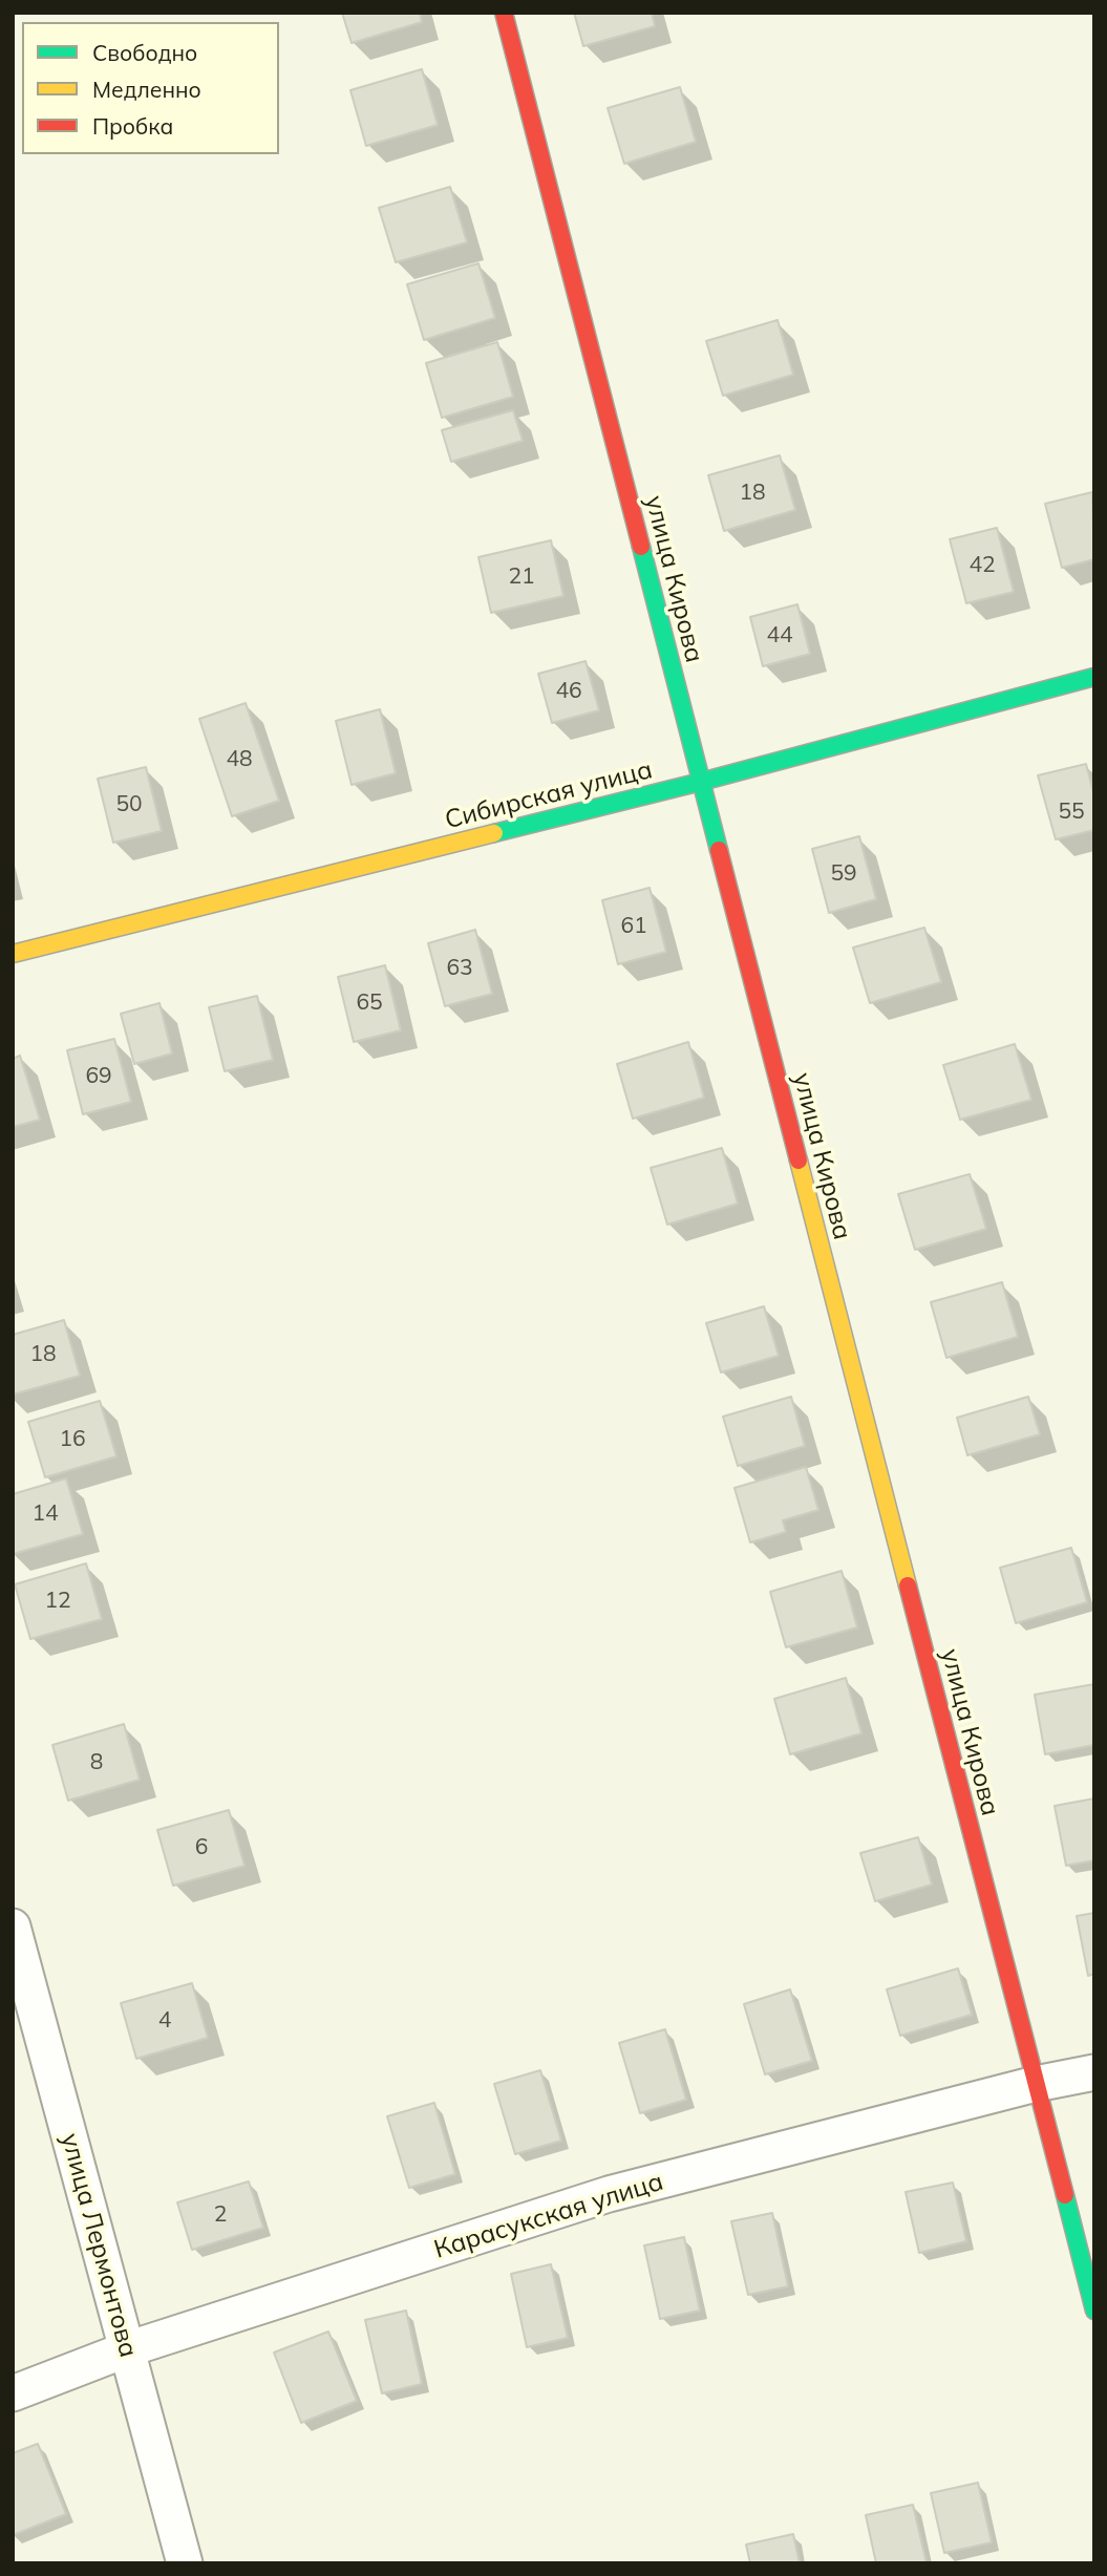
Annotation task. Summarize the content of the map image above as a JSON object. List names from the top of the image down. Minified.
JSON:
{"streets":{"street":["улица Кирова","Сибирская улица","Карасукская улица","улица Лермонтова"]},"crossings":[["улица Кирова","Сибирская улица"],["улица Кирова","Карасукская улица"],["Карасукская улица","улица Лермонтова"]],"house_numbers":["18","42","21","44","46","48","50","55","59","61","63","65","69","18","16","14","12","8","6","4","2"],"legend":["Свободно","Медленно","Пробка"]}
